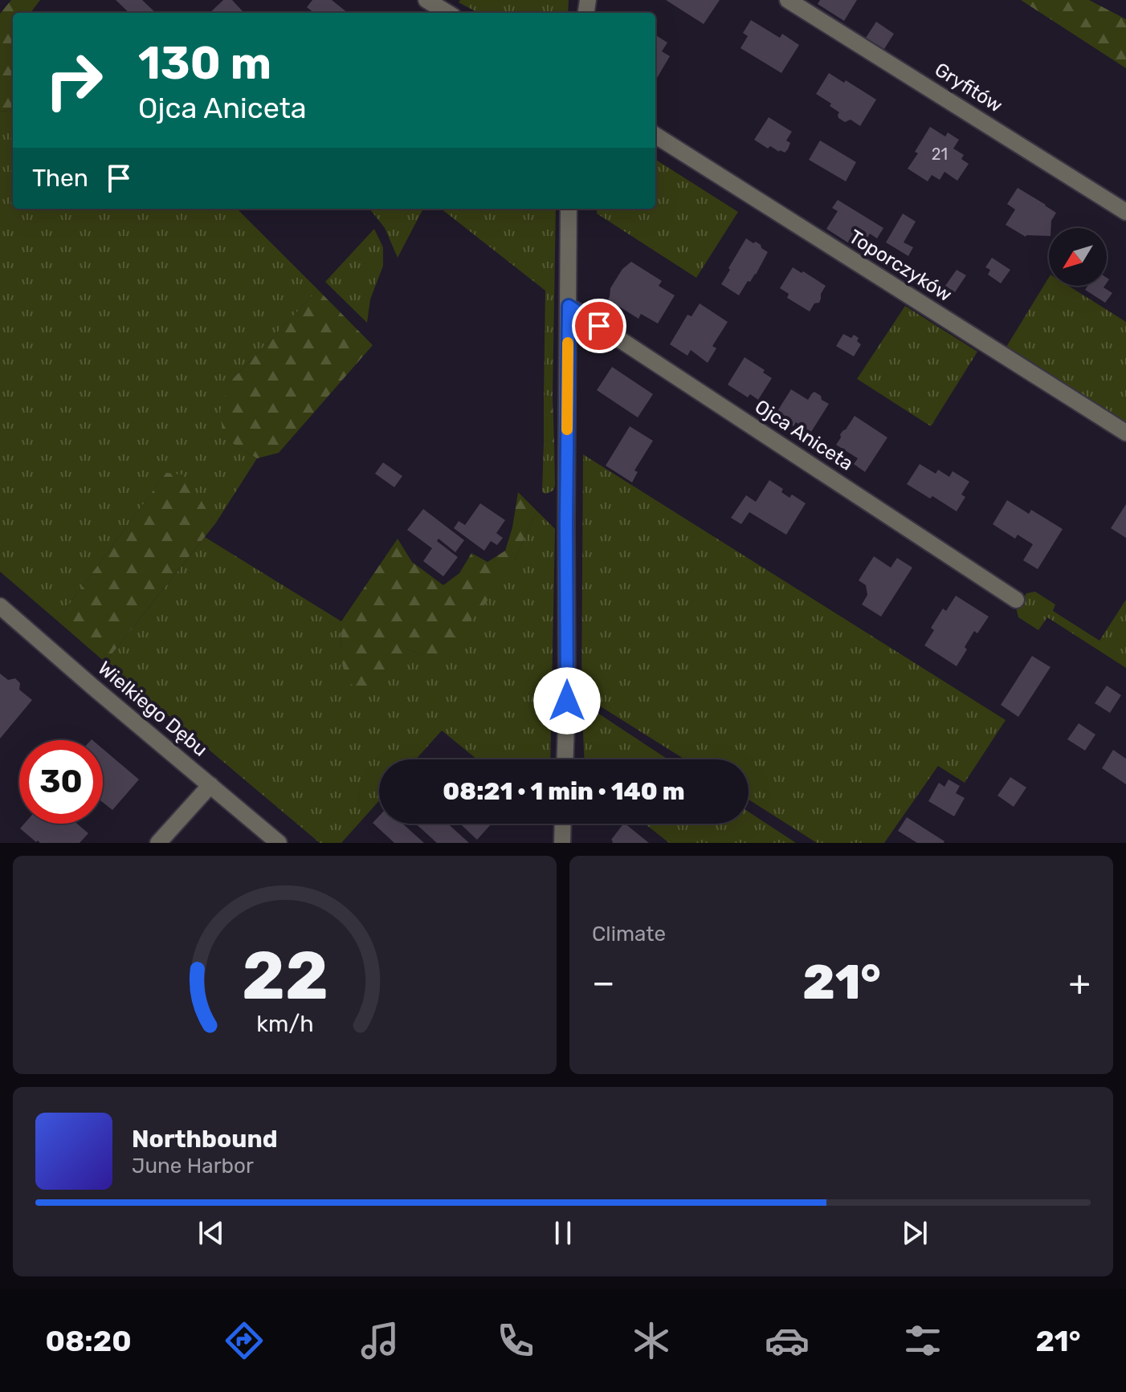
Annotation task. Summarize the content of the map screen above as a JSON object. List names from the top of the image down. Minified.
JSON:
{"streets":{"street":["Gryfitów","Toporczyków","Ojca Aniceta","Wielkiego Dębu"]},"house_numbers":["21"],"north":"bottom left","page":{"turn":["130 m","Ojca Aniceta"],"then":"Then","limit":"30","trip":"08:21 · 1 min · 140 m","tile":"Climate","heat":["−","21°","+"],"song":["Northbound","June Harbor"],"tabs":["08:20","21°"],"gauge":["22","km/h"]}}
